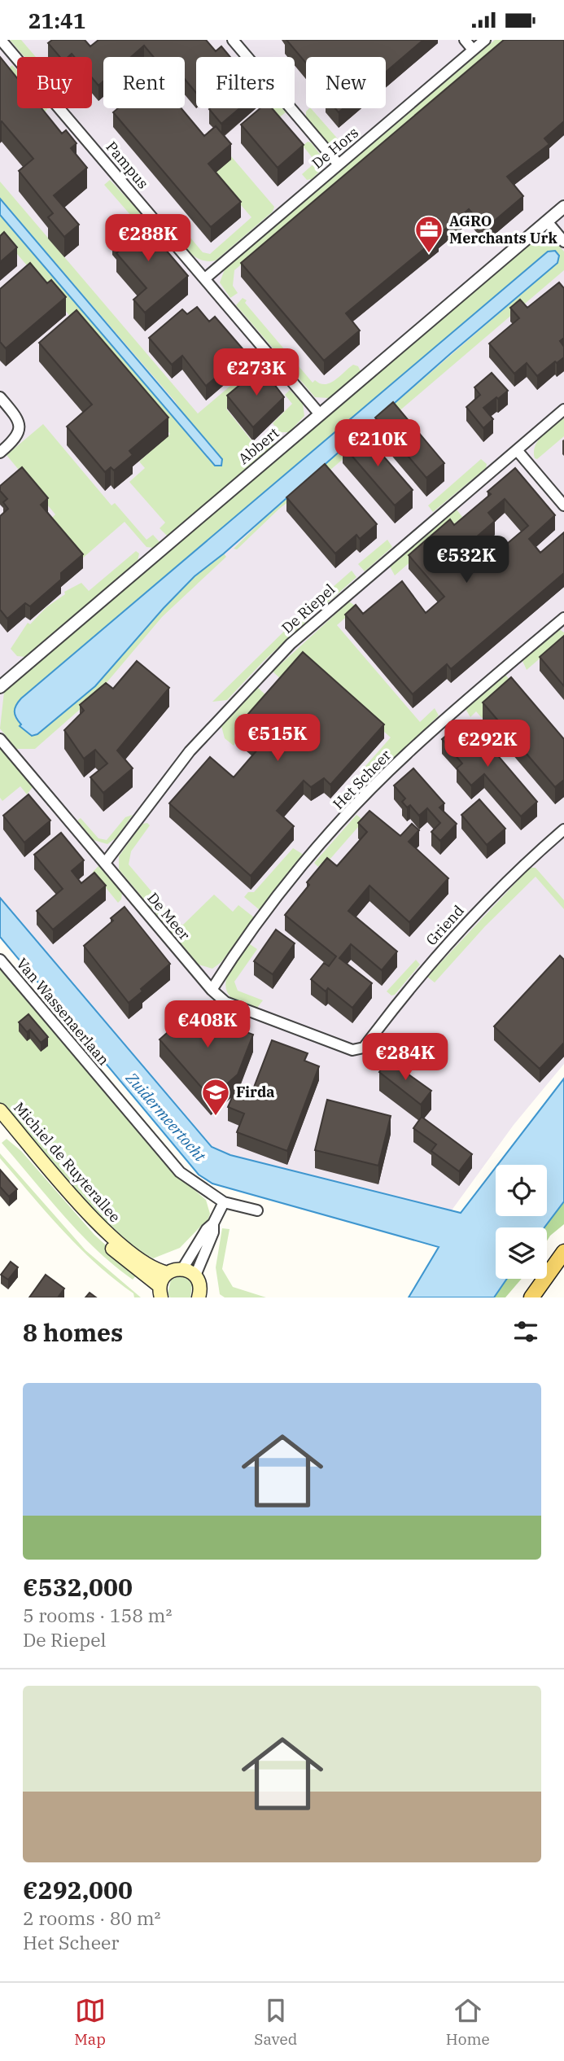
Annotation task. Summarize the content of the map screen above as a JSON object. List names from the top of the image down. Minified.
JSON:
{"streets":{"main road":["Michiel de Ruyterallee"],"street":["De Hors","Pampus","Abbert","De Riepel","Het Scheer","De Meer","Griend","Van Wassenaerlaan"]},"crossings":[["De Hors","Pampus"],["Pampus","Abbert"],["De Riepel","De Meer"],["Het Scheer","De Meer"],["De Meer","Griend"]],"water":["Zuidermeertocht"],"places":{"office":["AGRO Merchants Urk"],"school or university":["Firda"]},"page":{"status":"21:41","chip":["Buy","Rent","Filters","New"],"price":["€288K","€273K","€210K","€532K","€515K","€292K","€408K","€284K"],"heading":"8 homes","list":[{"name":"€532,000","note":"5 rooms · 158 m² · De Riepel"},{"name":"€292,000","note":"2 rooms · 80 m² · Het Scheer"}],"tabs":["Map","Saved","Home"]}}
